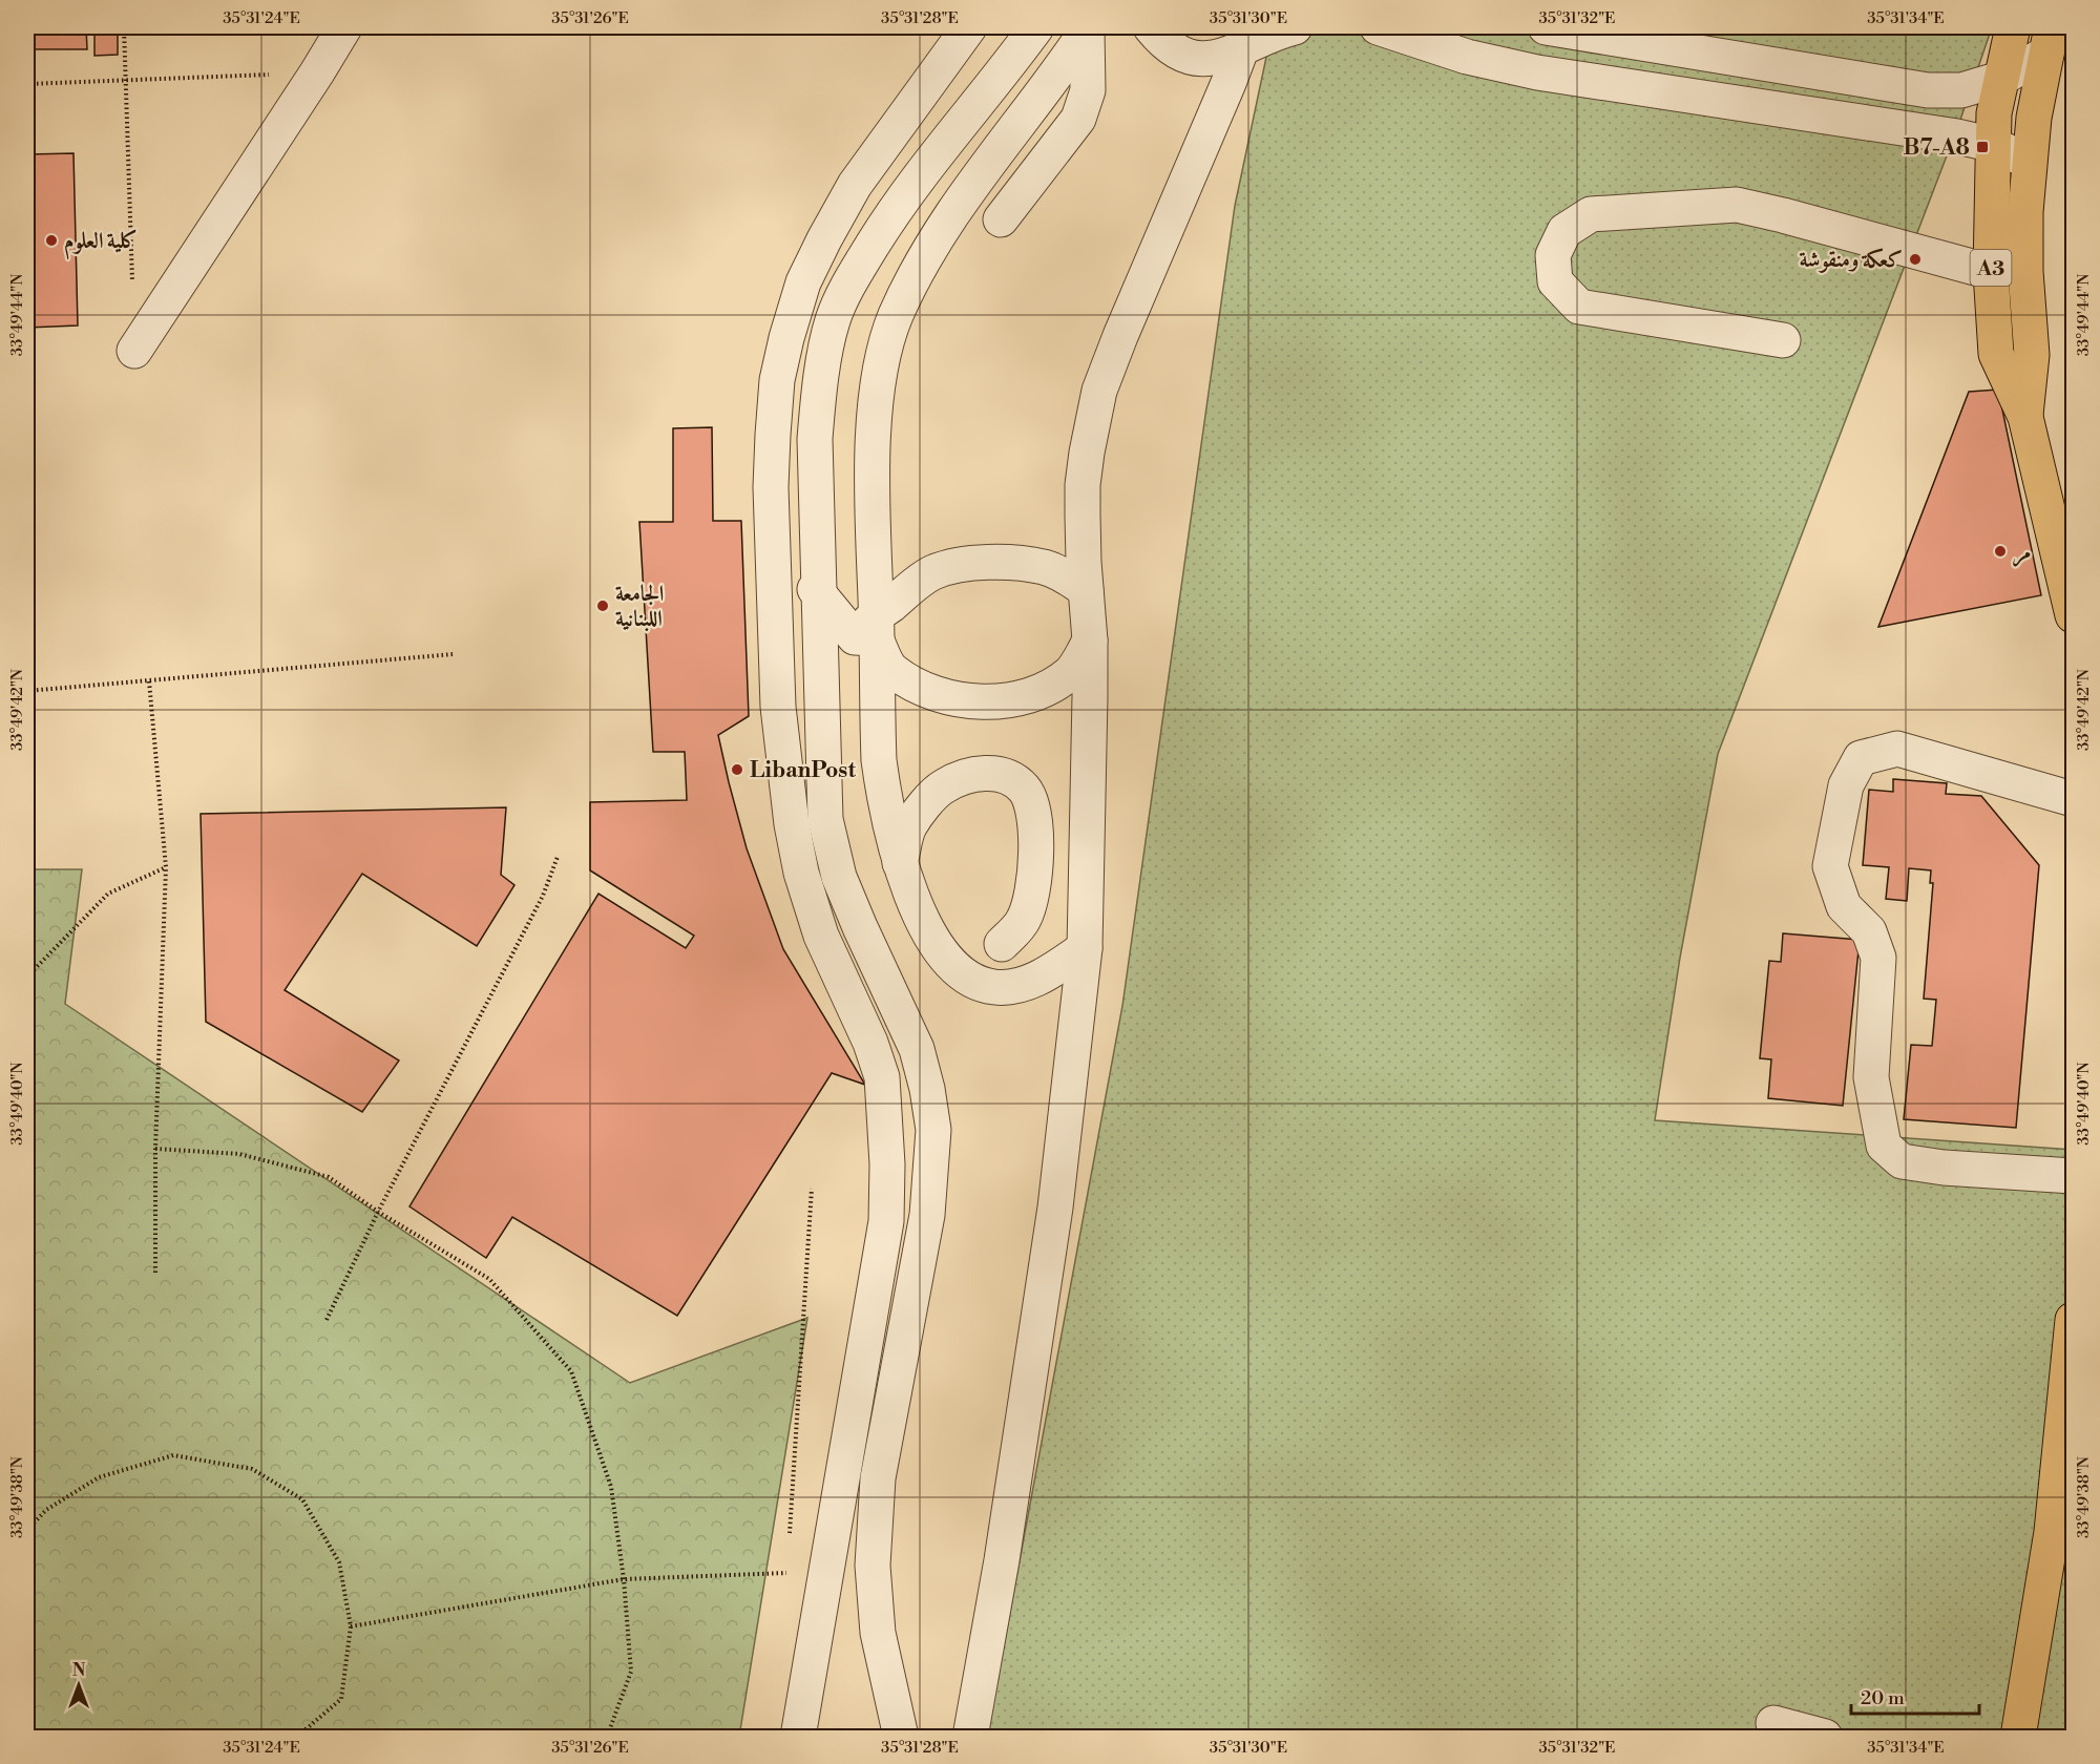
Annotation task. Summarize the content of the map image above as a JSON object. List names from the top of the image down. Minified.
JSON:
{"streets":{"highway":["A3"]},"places":{"transit":["B7-A8"],"other":["كلية العلوم","كعكة ومنقوشة","مر","الجامعة اللبنانية","LibanPost"]},"scale_bar":"20 m","north":"top","coordinates":["35°31'24\"E","35°31'26\"E","35°31'28\"E","35°31'30\"E","35°31'32\"E","35°31'34\"E","33°49'44\"N","33°49'42\"N","33°49'40\"N","33°49'38\"N"]}
